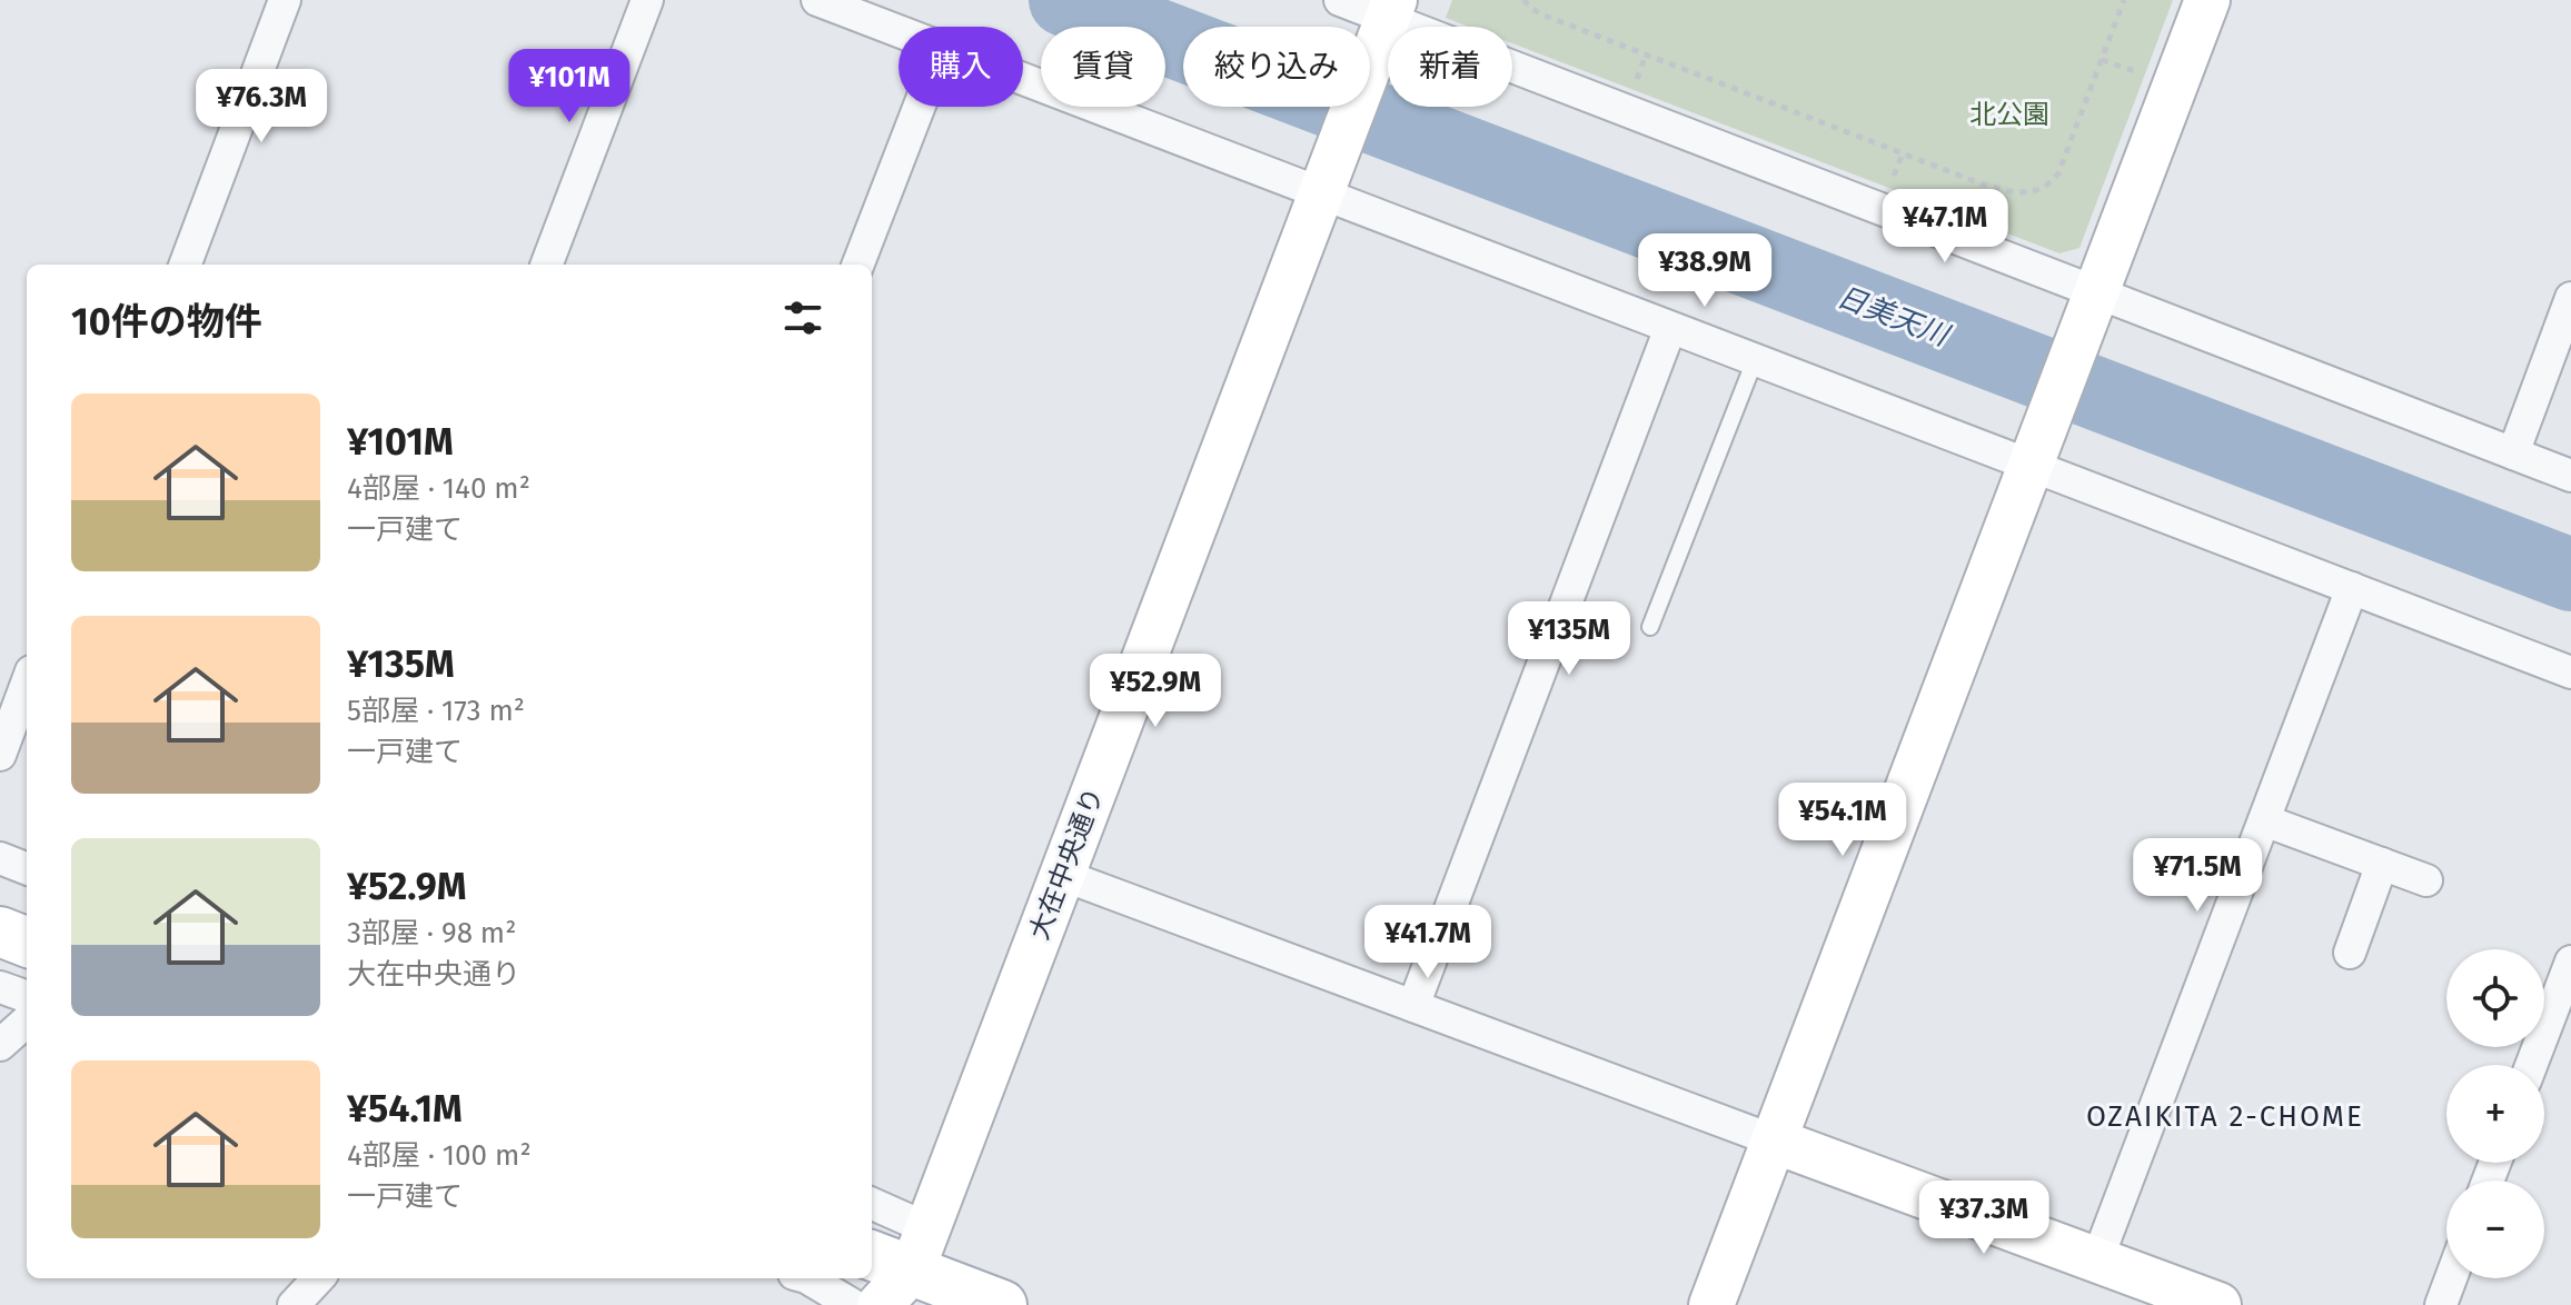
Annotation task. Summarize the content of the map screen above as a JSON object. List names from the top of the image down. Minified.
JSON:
{"streets":{"street":["大在中央通り"]},"districts":["OZAIKITA 2-CHOME"],"water":["日美天川"],"parks":["北公園"],"page":{"chip":["購入","賃貸","絞り込み","新着"],"price":["¥101M","¥76.3M","¥47.1M","¥38.9M","¥135M","¥52.9M","¥54.1M","¥71.5M","¥41.7M","¥37.3M"],"heading":"10件の物件","list":[{"name":"¥101M","note":"4部屋 · 140 m² · 一戸建て"},{"name":"¥135M","note":"5部屋 · 173 m² · 一戸建て"},{"name":"¥52.9M","note":"3部屋 · 98 m² · 大在中央通り"},{"name":"¥54.1M","note":"4部屋 · 100 m² · 一戸建て"}],"map_buttons":["+","−"]}}
